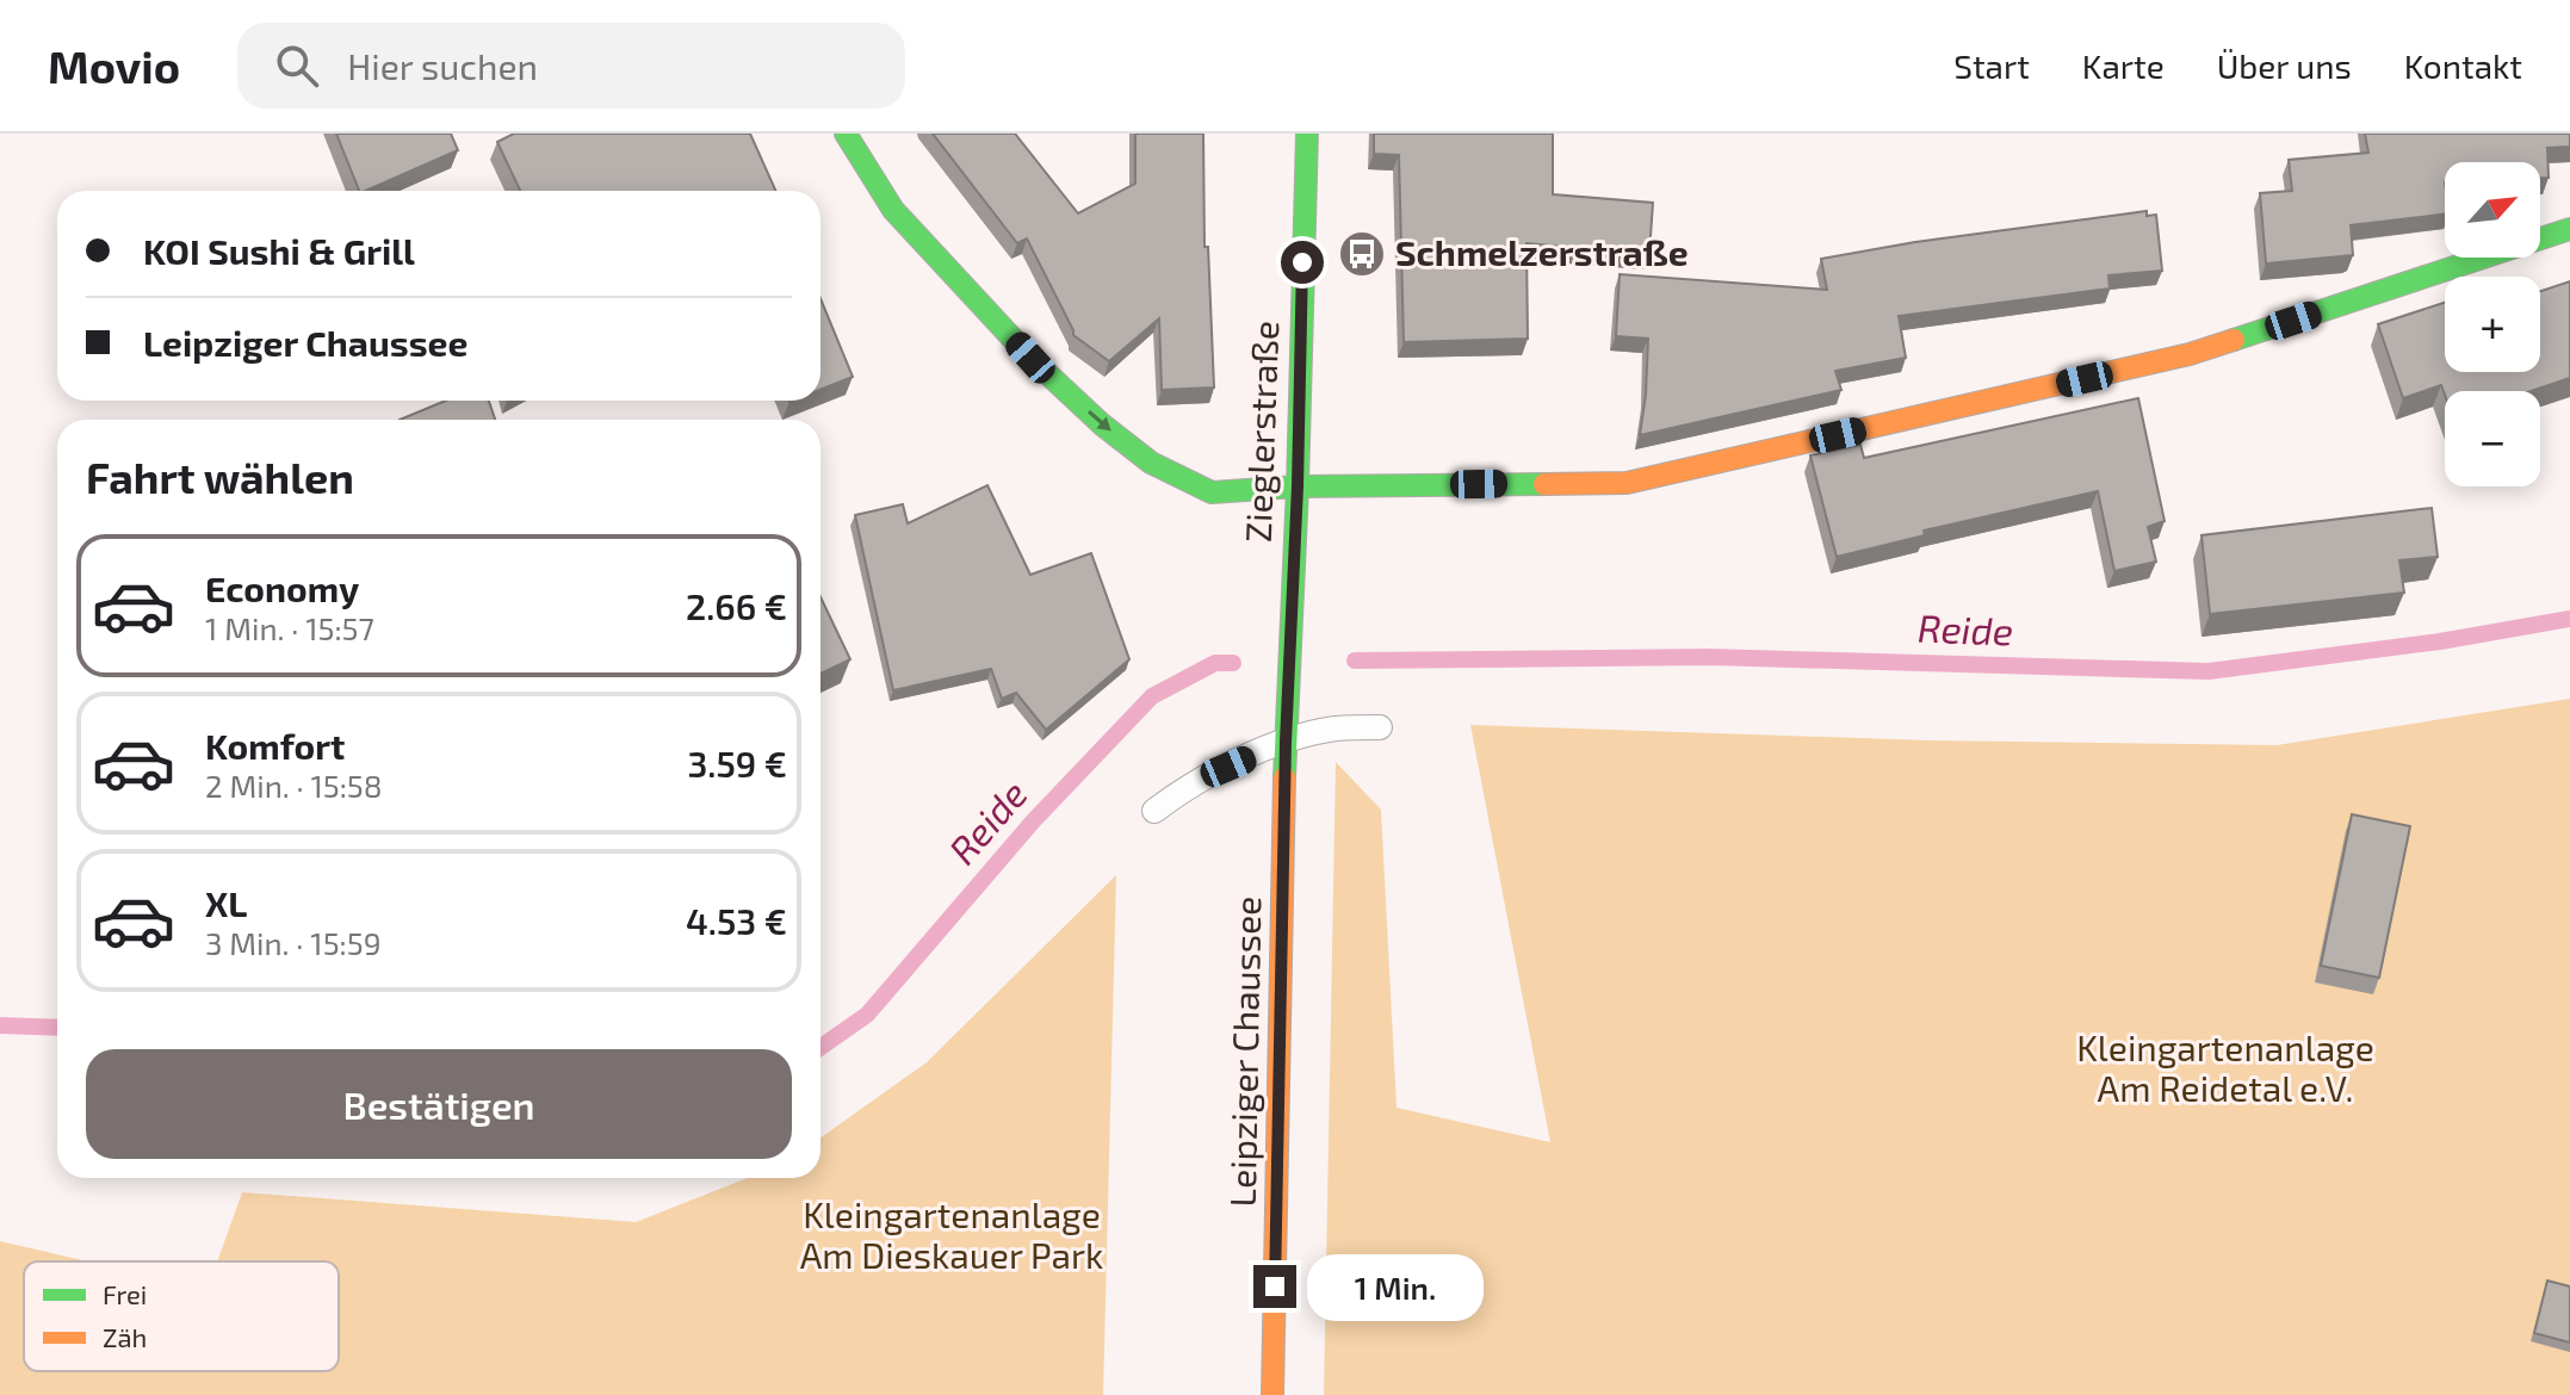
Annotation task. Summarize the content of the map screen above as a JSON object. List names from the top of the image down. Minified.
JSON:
{"streets":{"street":["Zieglerstraße","Leipziger Chaussee"]},"crossings":[["Zieglerstraße","Leipziger Chaussee"]],"water":["Reide"],"parks":["Kleingartenanlage Am Reidetal e.V.","Kleingartenanlage Am Dieskauer Park"],"places":{"bus stop":["Schmelzerstraße"]},"legend":["Frei","Zäh"],"north":"top right","page":{"header":"Movio","search":"Hier suchen","nav":["Start","Karte","Über uns","Kontakt"],"map_buttons":["+","−"],"banner":["KOI Sushi & Grill","Leipziger Chaussee"],"heading":"Fahrt wählen","list":[{"name":"Economy","note":"1 Min. · 15:57","value":"2.66 €"},{"name":"Komfort","note":"2 Min. · 15:58","value":"3.59 €"},{"name":"XL","note":"3 Min. · 15:59","value":"4.53 €"}],"buttons":"Bestätigen","bubble":"1 Min."}}
